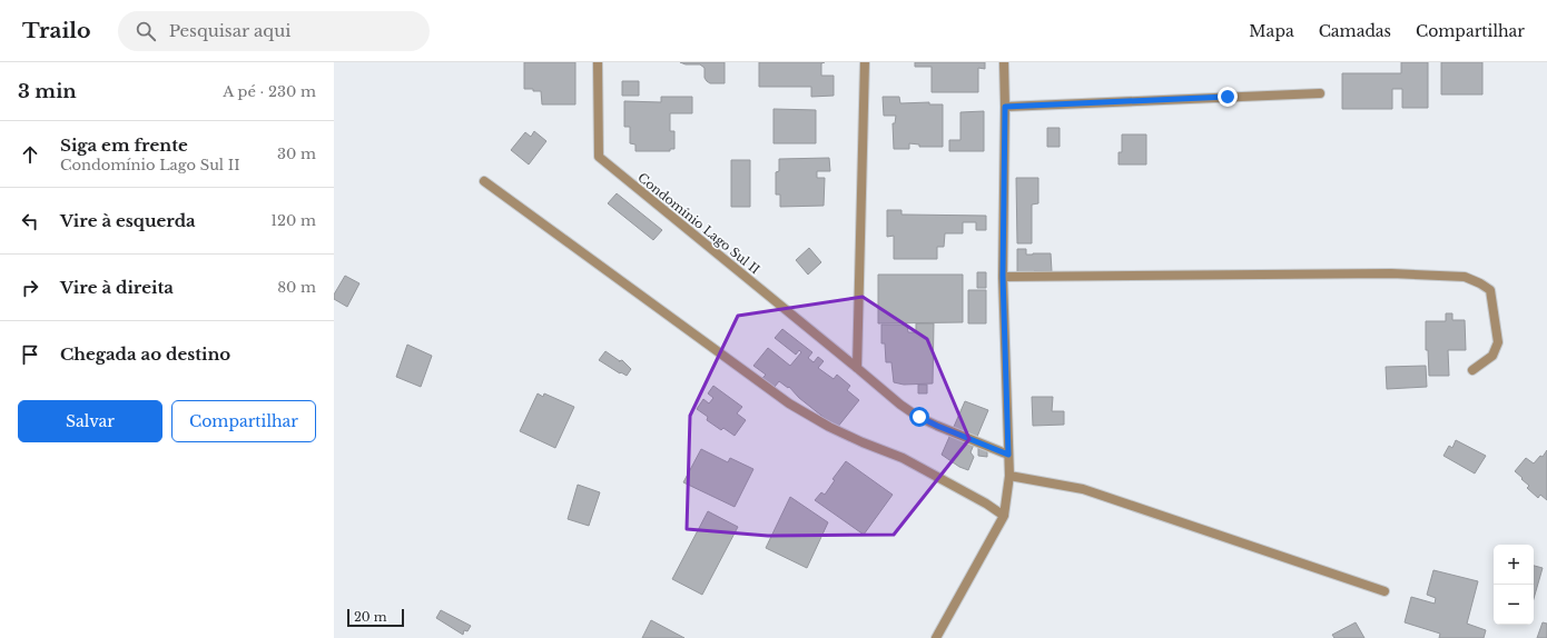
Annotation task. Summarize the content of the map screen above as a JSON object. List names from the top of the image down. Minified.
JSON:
{"streets":{"street":["Condomínio Lago Sul II"]},"scale_bar":"20 m","page":{"header":"Trailo","search":"Pesquisar aqui","nav":["Mapa","Camadas","Compartilhar"],"heading":["3 min","A pé · 230 m"],"list":[["Siga em frente","Condomínio Lago Sul II","30 m"],["Vire à esquerda","120 m"],["Vire à direita","80 m"],"Chegada ao destino"],"buttons":["Salvar","Compartilhar"],"map_buttons":["+","−"],"scale":"20 m"}}
